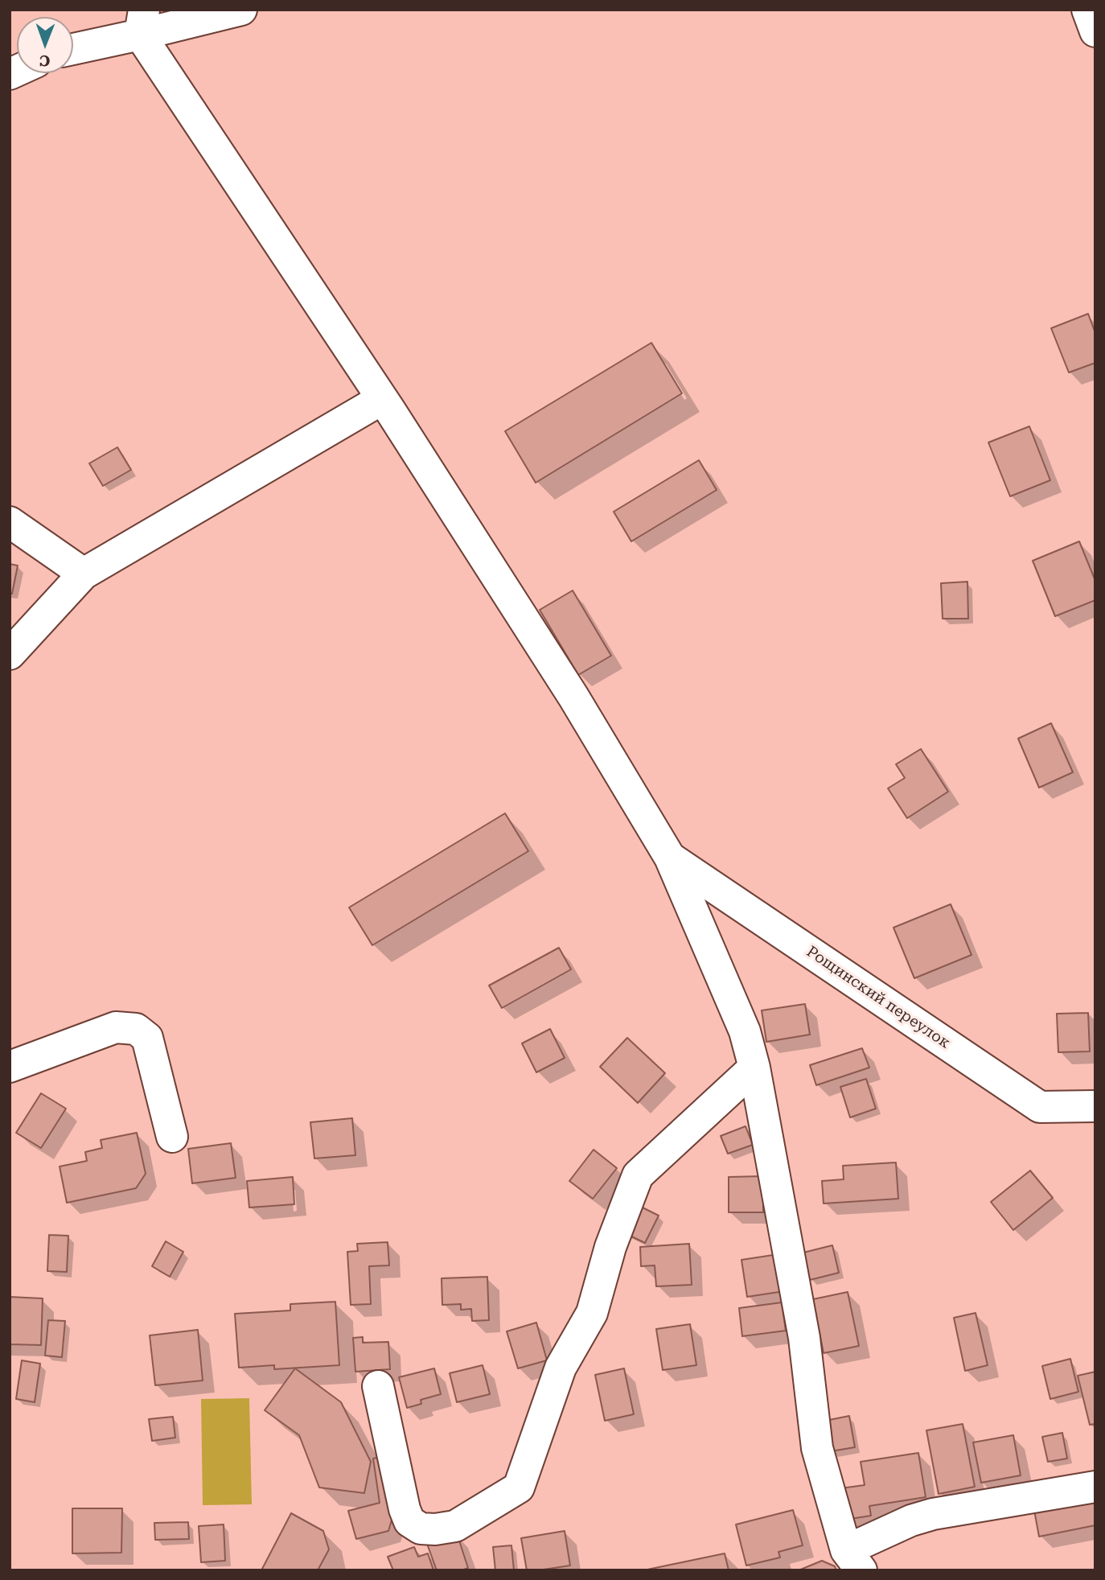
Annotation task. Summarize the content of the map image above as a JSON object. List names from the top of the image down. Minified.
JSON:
{"streets":{"street":["Рощинский переулок"]},"north":"bottom"}
